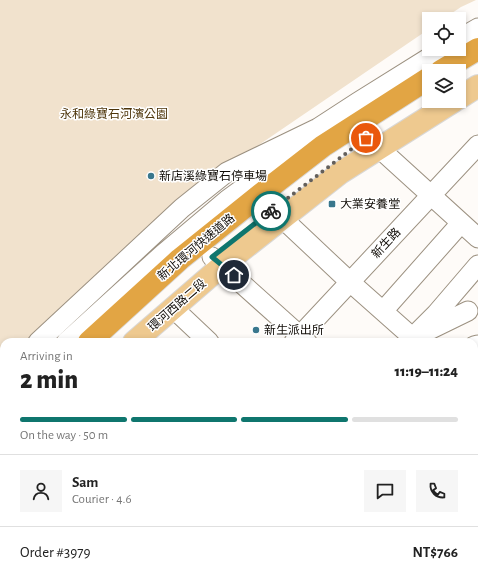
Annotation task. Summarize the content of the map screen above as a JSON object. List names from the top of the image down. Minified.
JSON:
{"streets":{"highway":["新北環河快速道路"],"main road":["環河西路二段"],"street":["新生路"]},"parks":["永和綠寶石河濱公園"],"places":{"other":["新店溪綠寶石停車場","新生派出所"],"transit":["大業安養堂"]},"page":{"heading":["2 min","Arriving in","11:19–11:24"],"panel":["Sam","Courier · 4.6","Order #3979","NT$766"],"bar":"On the way · 50 m"}}
